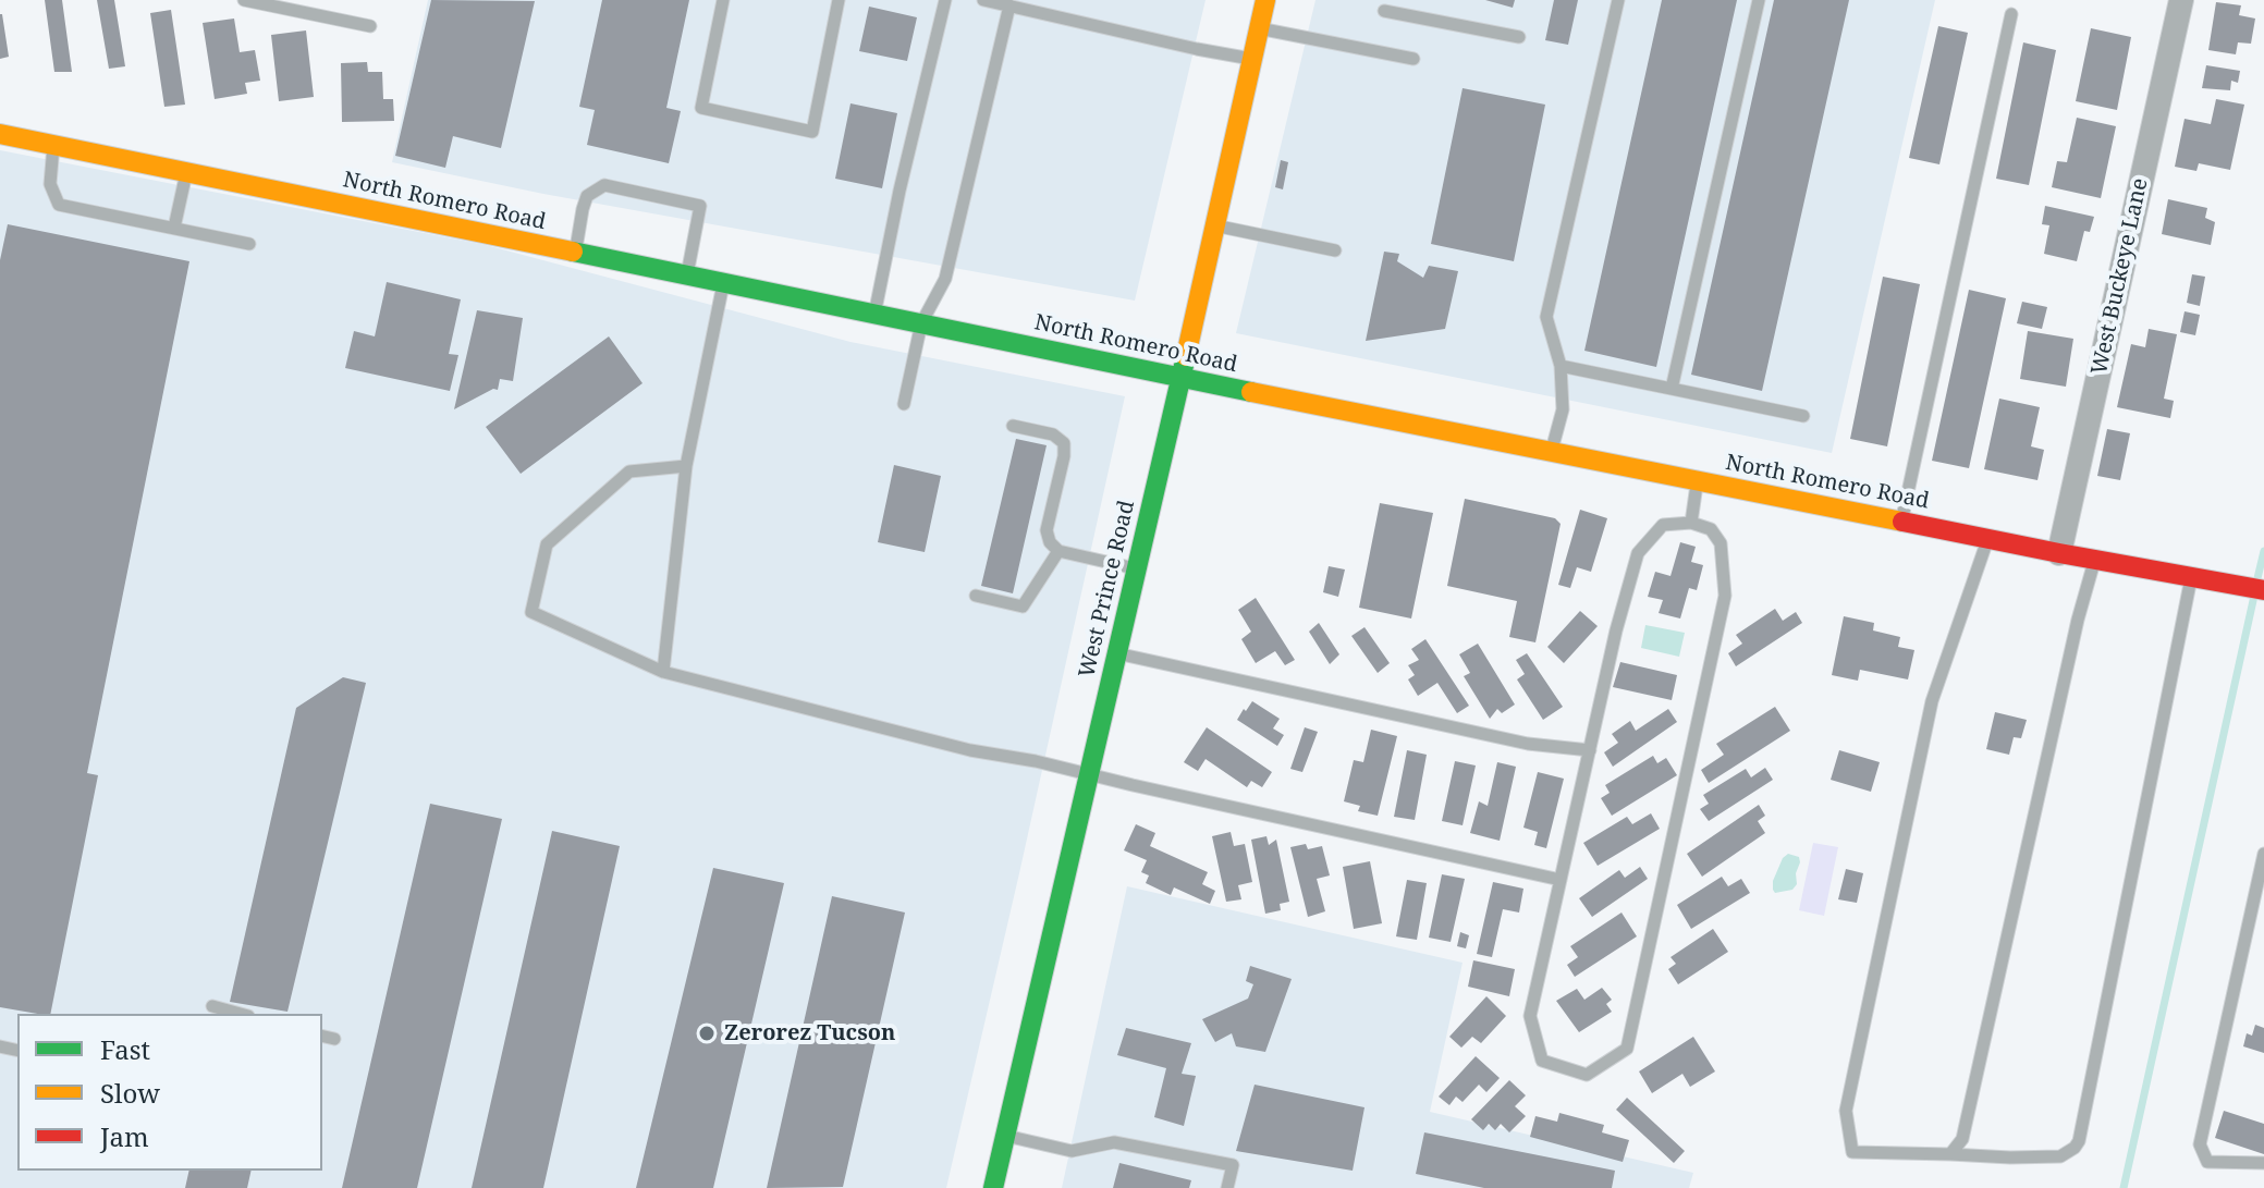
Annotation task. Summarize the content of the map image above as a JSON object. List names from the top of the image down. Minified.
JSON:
{"streets":{"street":["North Romero Road","West Buckeye Lane","West Prince Road"]},"crossings":[["North Romero Road","West Buckeye Lane"],["North Romero Road","West Prince Road"]],"places":["Zerorez Tucson"],"legend":["Fast","Slow","Jam"]}
